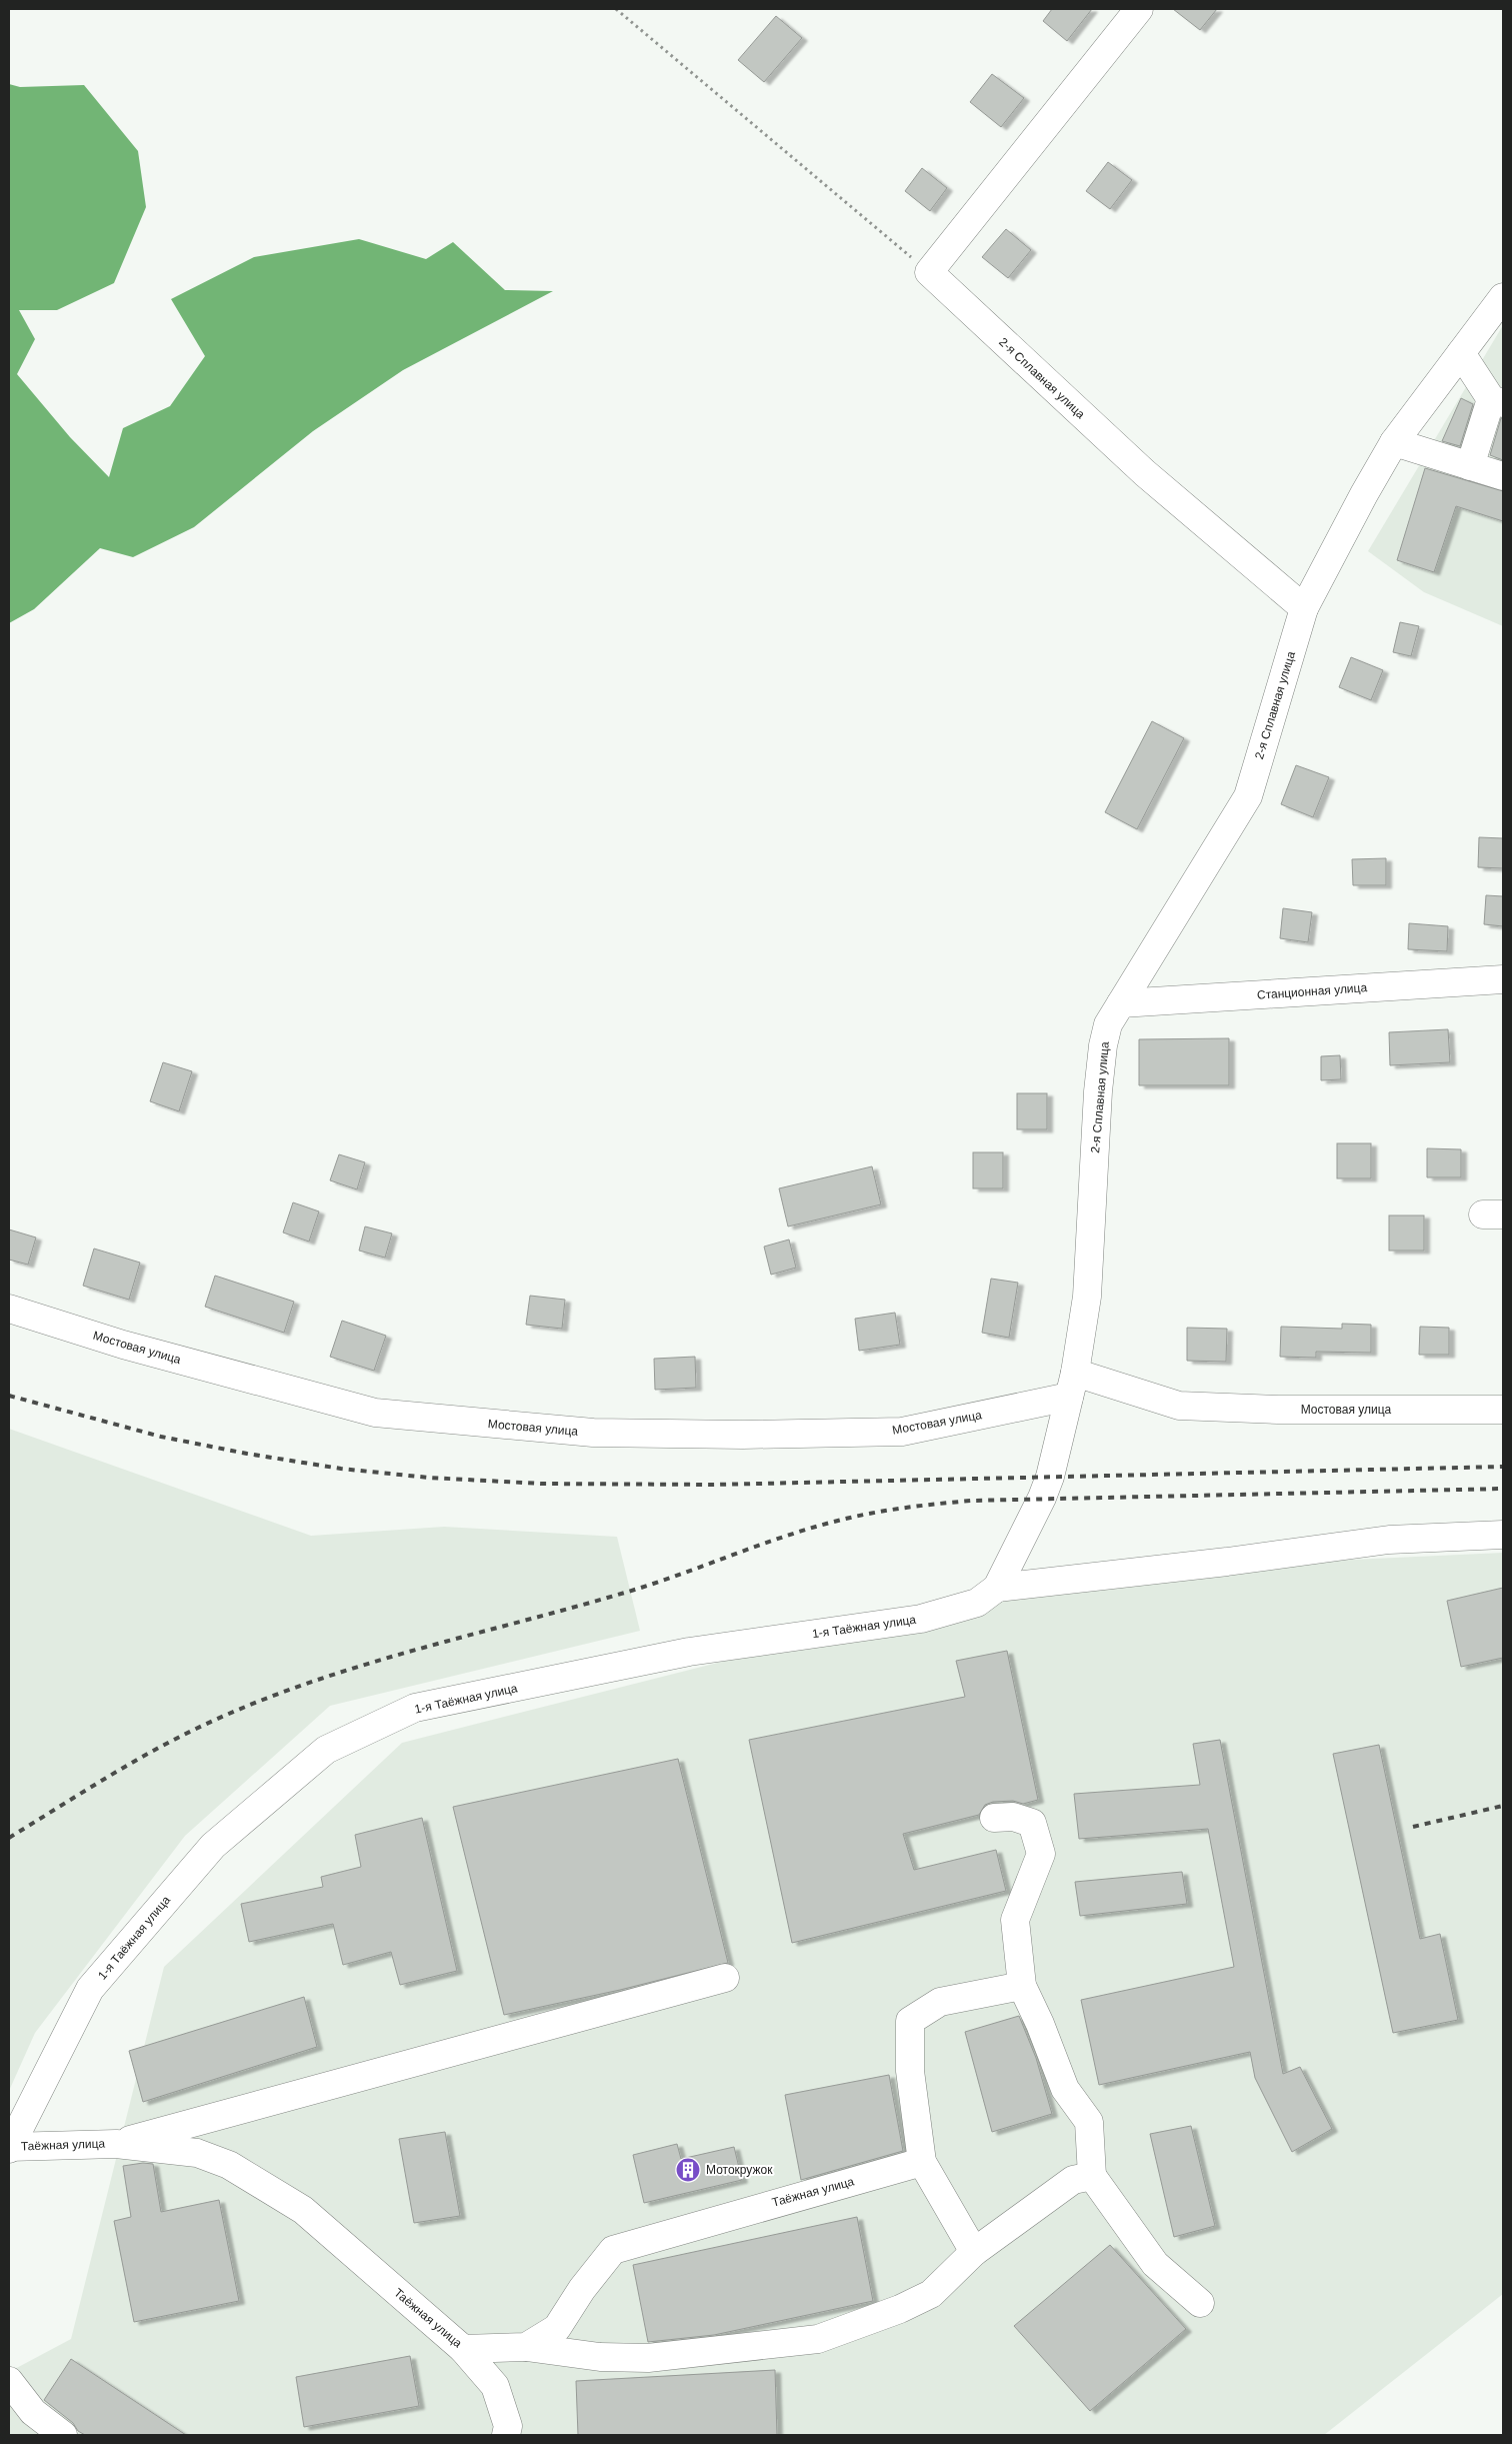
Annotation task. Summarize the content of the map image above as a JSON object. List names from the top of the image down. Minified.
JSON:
{"streets":{"street":["2-я Сплавная улица","Станционная улица","Мостовая улица","1-я Таёжная улица","Таёжная улица"]},"crossings":[["2-я Сплавная улица","Станционная улица"],["2-я Сплавная улица","Мостовая улица"],["2-я Сплавная улица","1-я Таёжная улица"],["1-я Таёжная улица","Таёжная улица"]],"places":{"building":["Мотокружок"]}}
